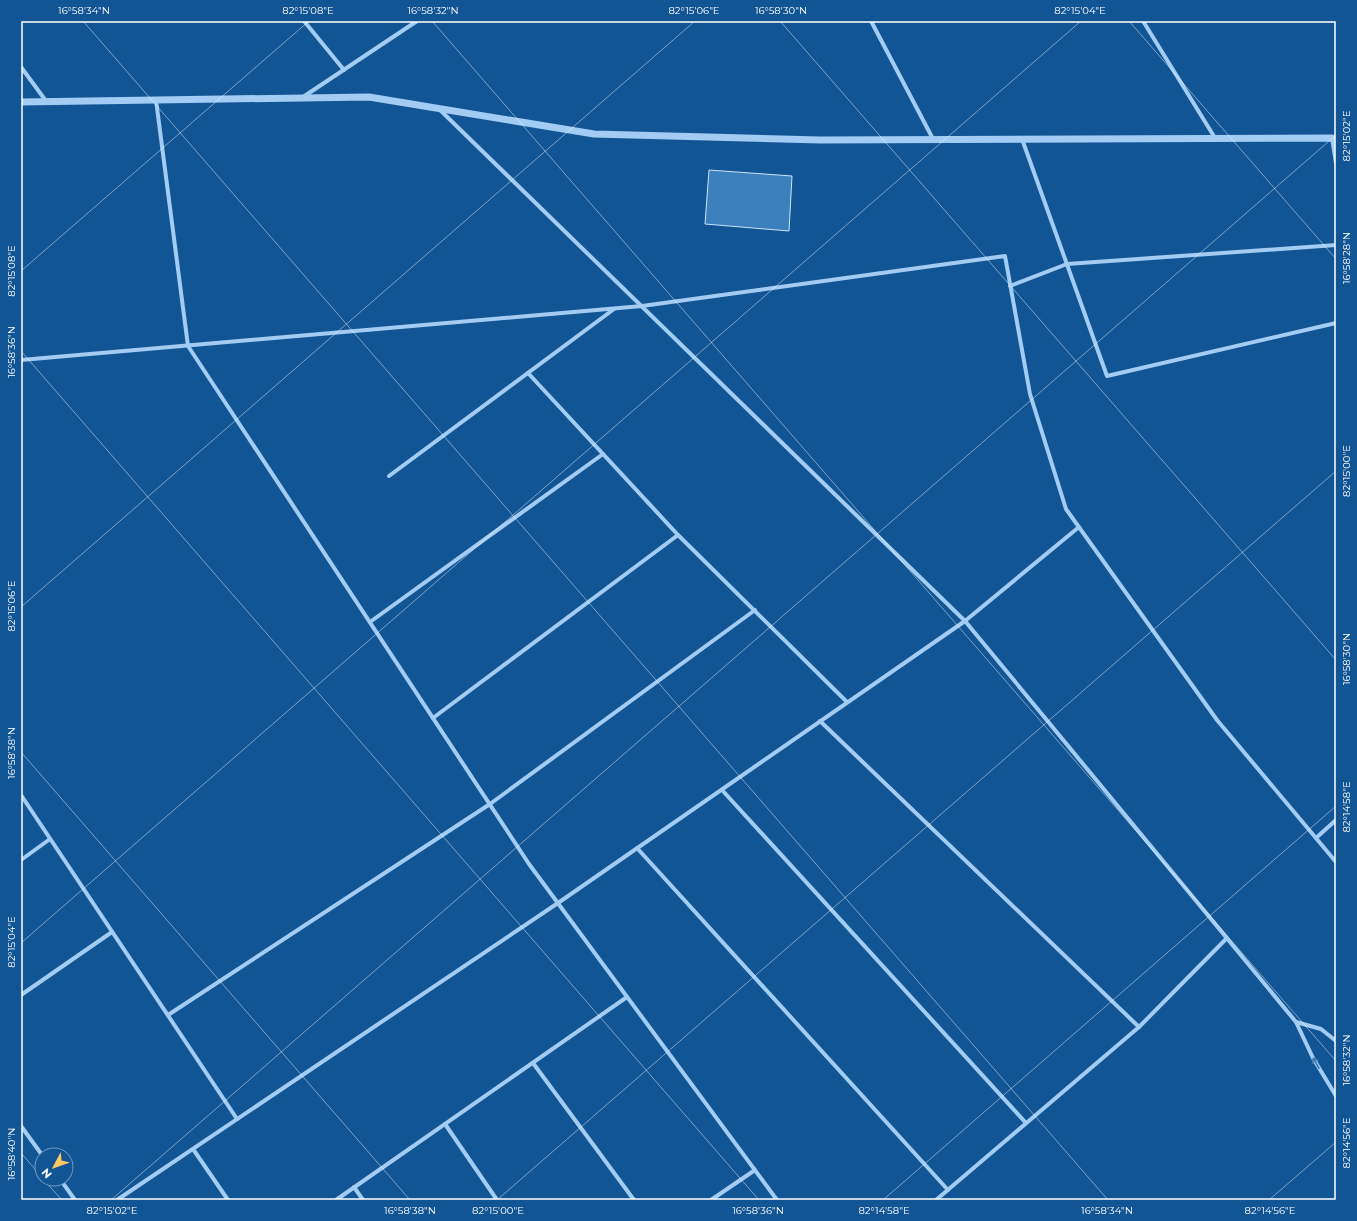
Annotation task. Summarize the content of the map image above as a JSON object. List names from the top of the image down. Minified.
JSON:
{"north":"bottom left","coordinates":["16°58'34\"N","82°15'08\"E","16°58'32\"N","82°15'06\"E","16°58'30\"N","82°15'04\"E","82°15'02\"E","16°58'28\"N","16°58'36\"N","82°15'00\"E","16°58'38\"N","82°14'58\"E","82°14'56\"E","16°58'40\"N"]}
